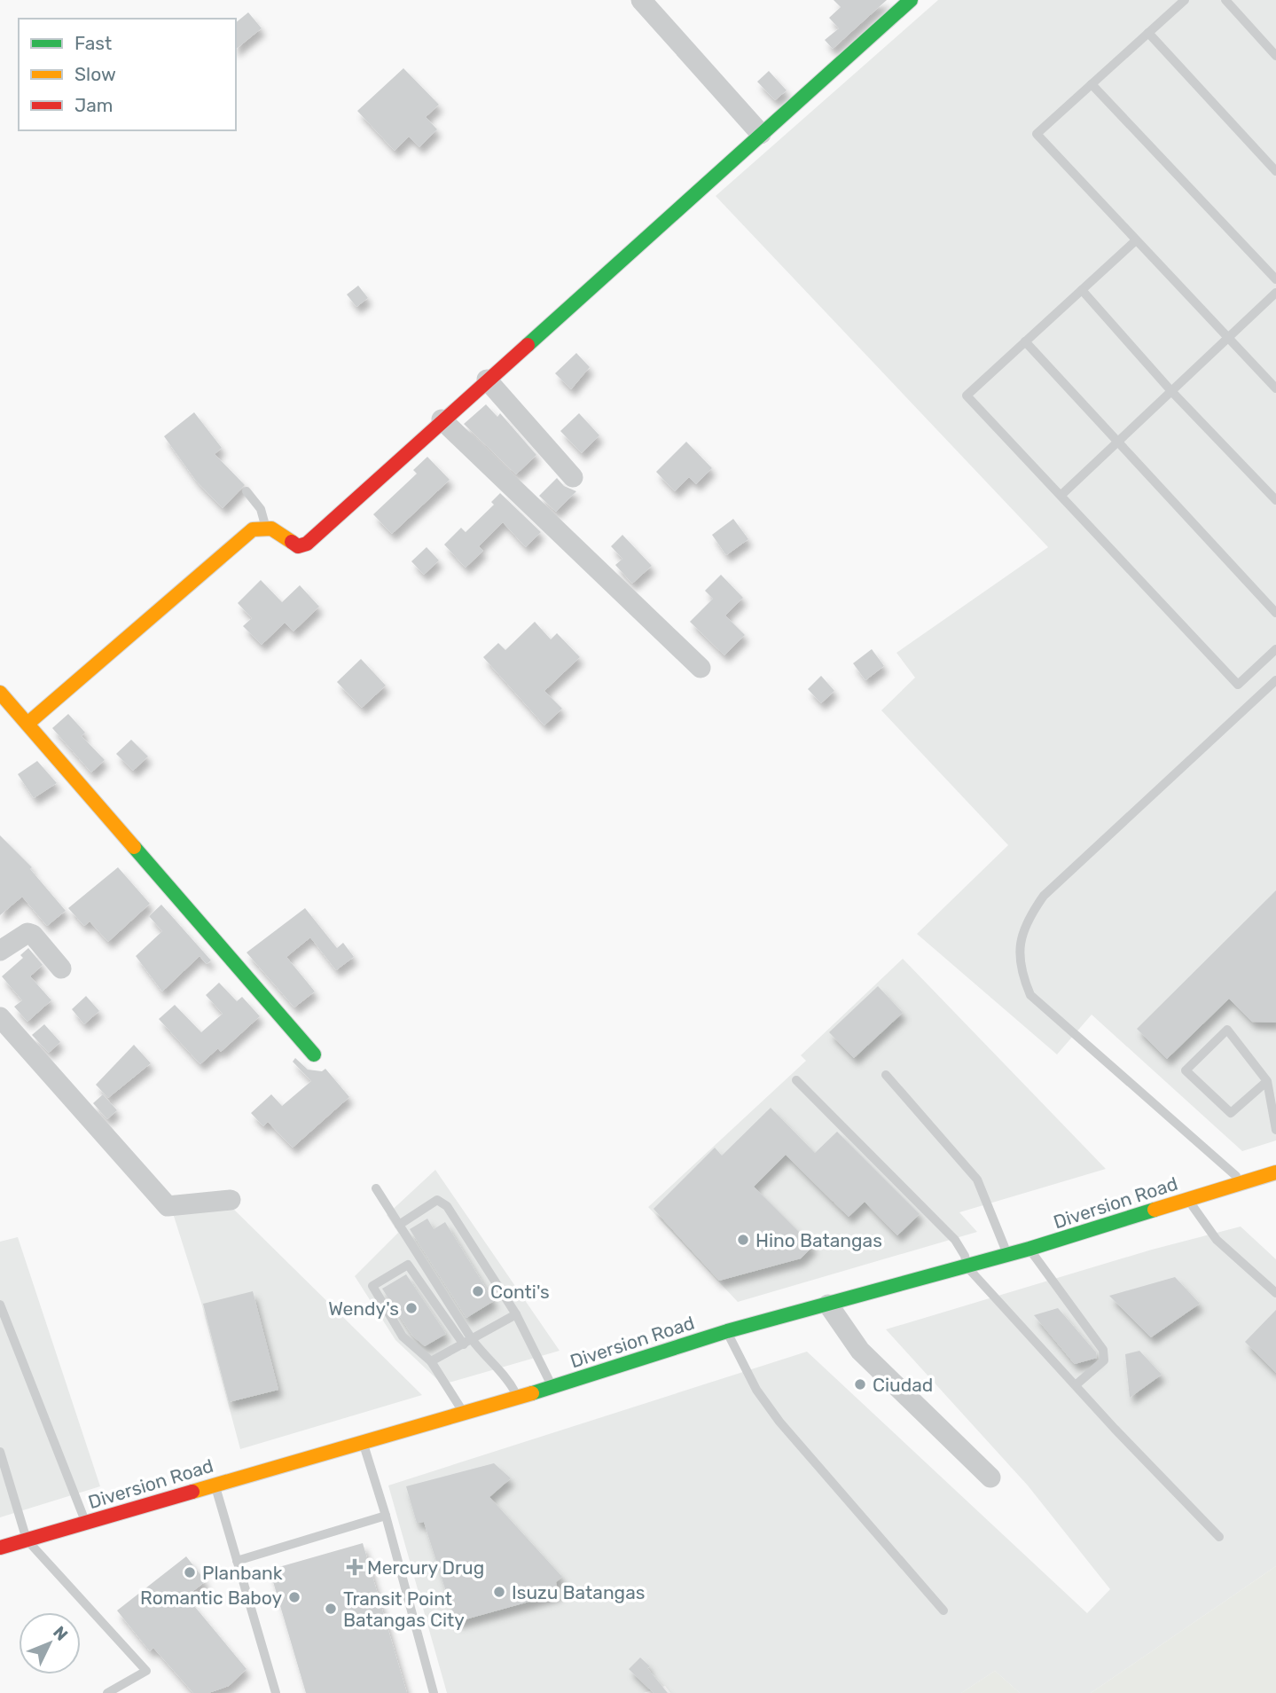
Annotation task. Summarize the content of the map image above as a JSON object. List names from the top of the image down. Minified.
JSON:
{"streets":{"main road":["Diversion Road"]},"places":{"other":["Hino Batangas","Conti's","Wendy's","Ciudad","Planbank","Isuzu Batangas","Romantic Baboy","Transit Point Batangas City"],"health":["Mercury Drug"]},"legend":["Fast","Slow","Jam"],"north":"top right"}
